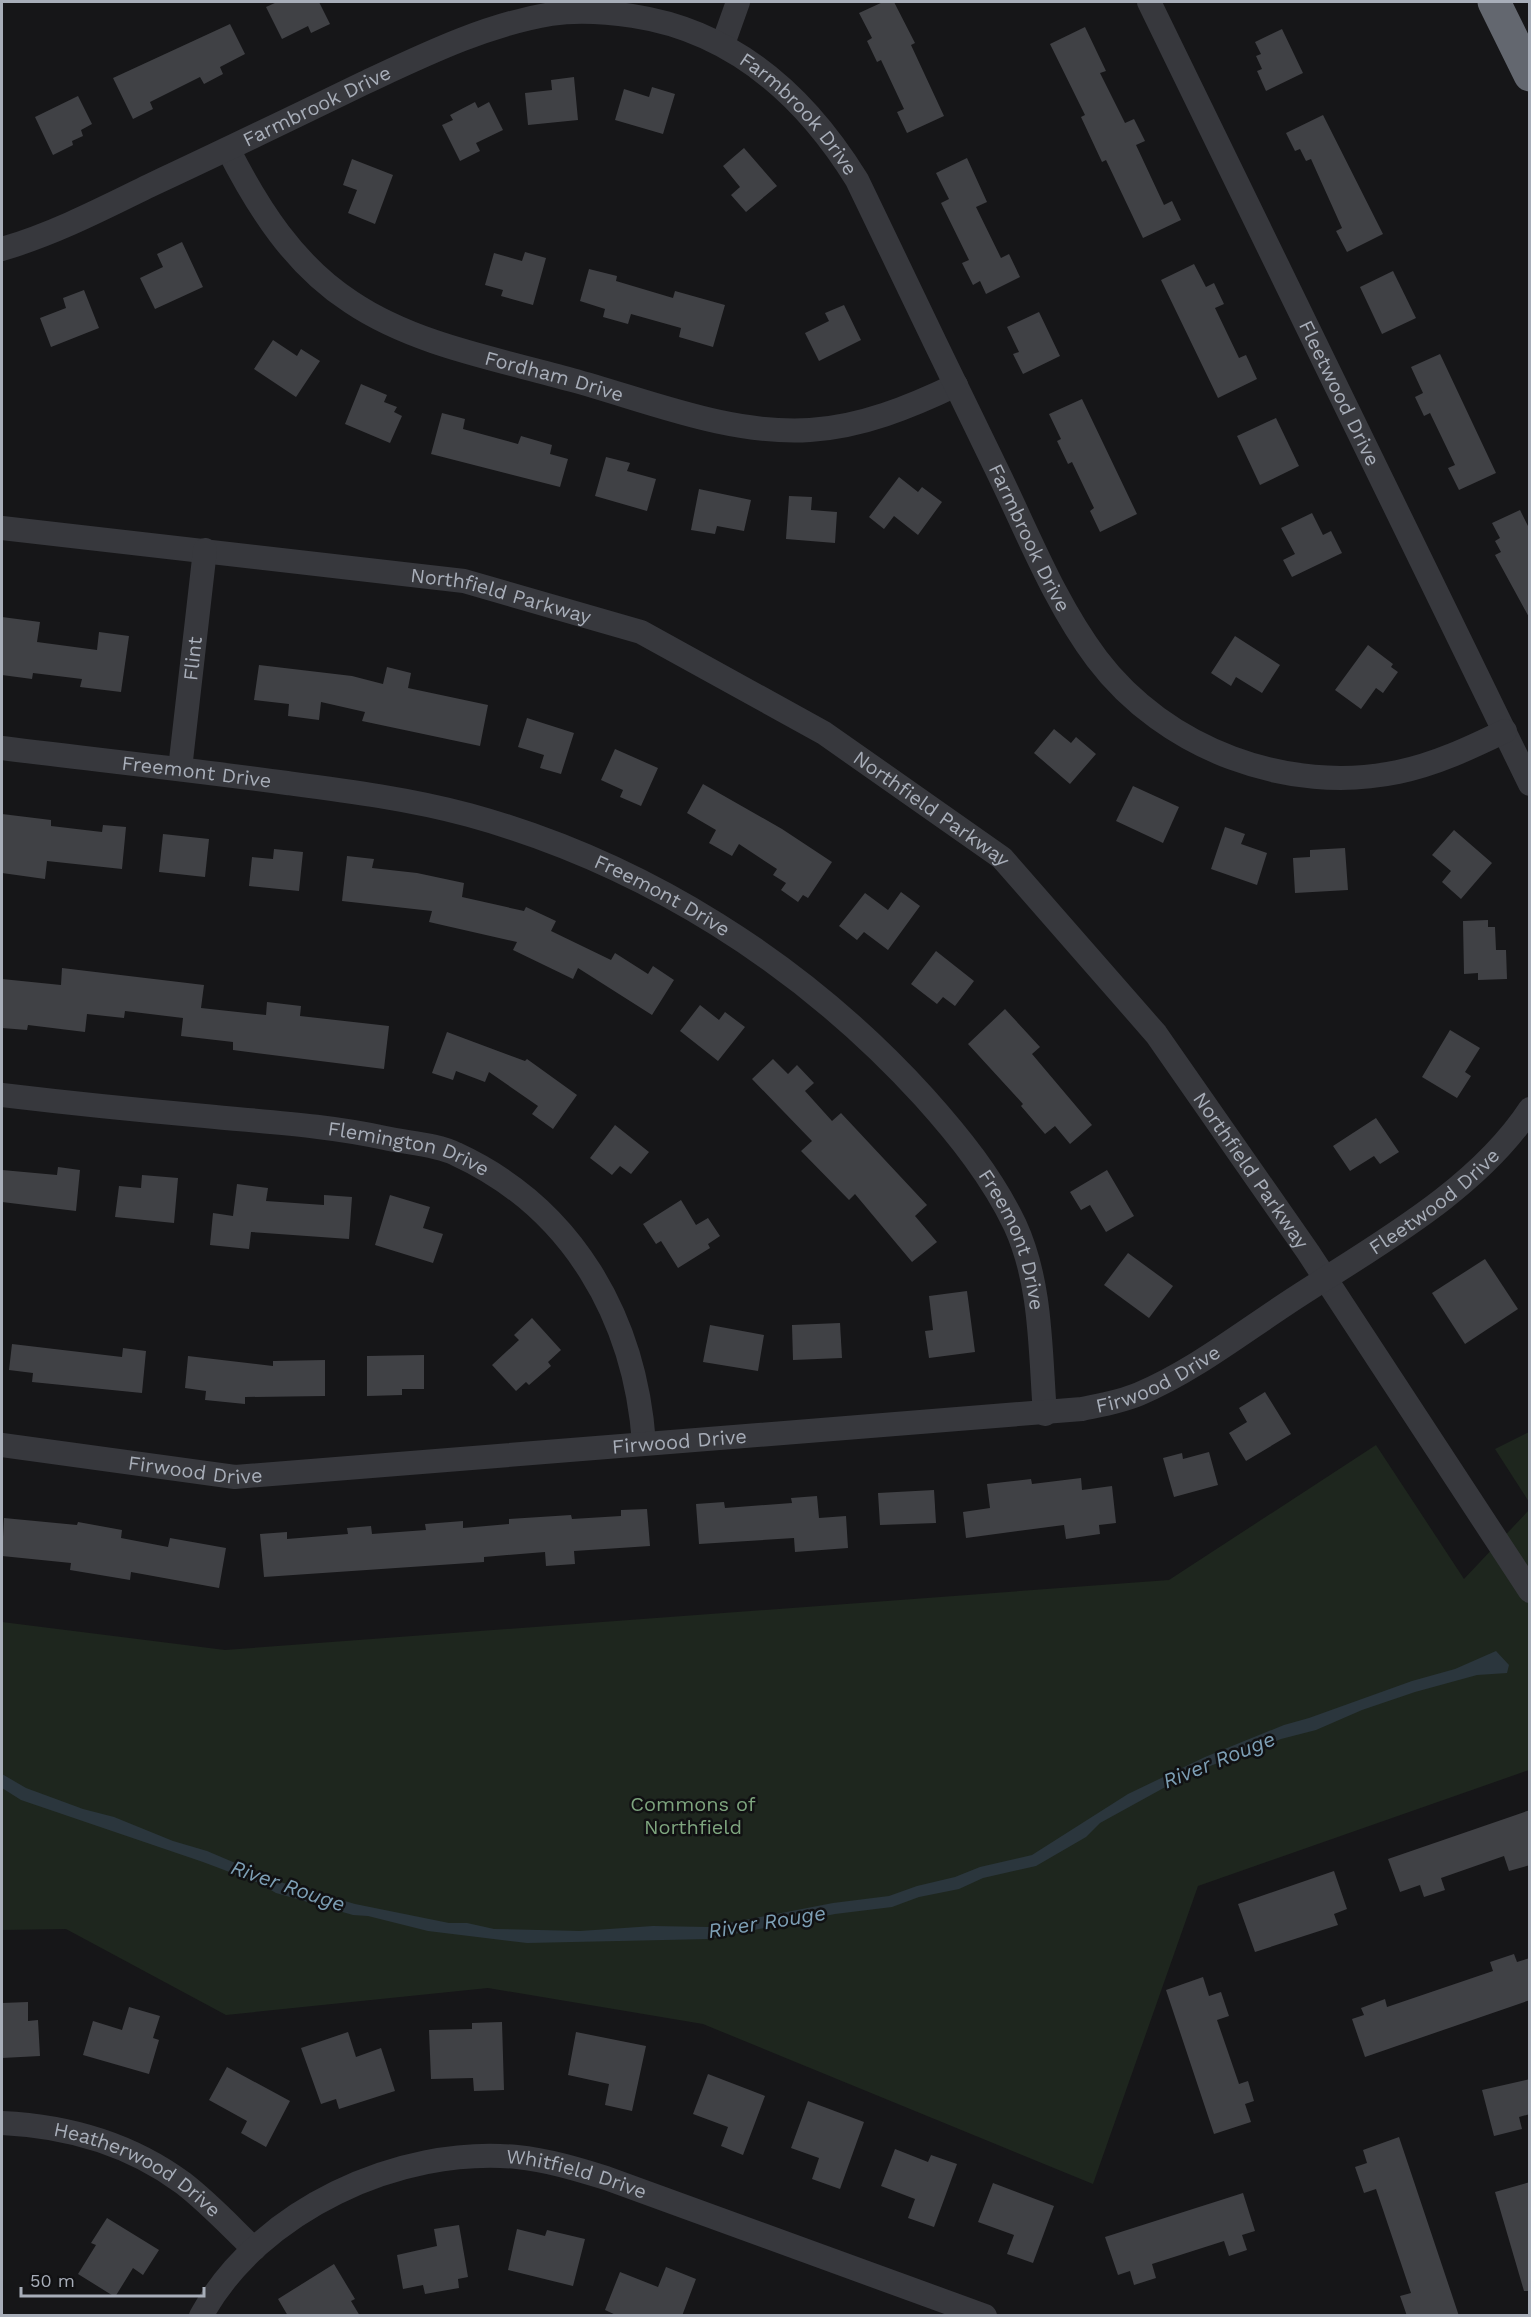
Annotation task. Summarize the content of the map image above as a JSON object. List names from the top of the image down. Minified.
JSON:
{"streets":{"street":["Farmbrook Drive","Fordham Drive","Fleetwood Drive","Northfield Parkway","Flint","Freemont Drive","Flemington Drive","Firwood Drive","Heatherwood Drive","Whitfield Drive"]},"crossings":[["Farmbrook Drive","Fordham Drive"],["Farmbrook Drive","Fleetwood Drive"],["Fleetwood Drive","Northfield Parkway"],["Fleetwood Drive","Firwood Drive"],["Northfield Parkway","Flint"],["Northfield Parkway","Firwood Drive"],["Flint","Freemont Drive"],["Freemont Drive","Firwood Drive"],["Flemington Drive","Firwood Drive"],["Heatherwood Drive","Whitfield Drive"]],"water":["River Rouge"],"parks":["Commons of Northfield"],"scale_bar":"50 m"}
